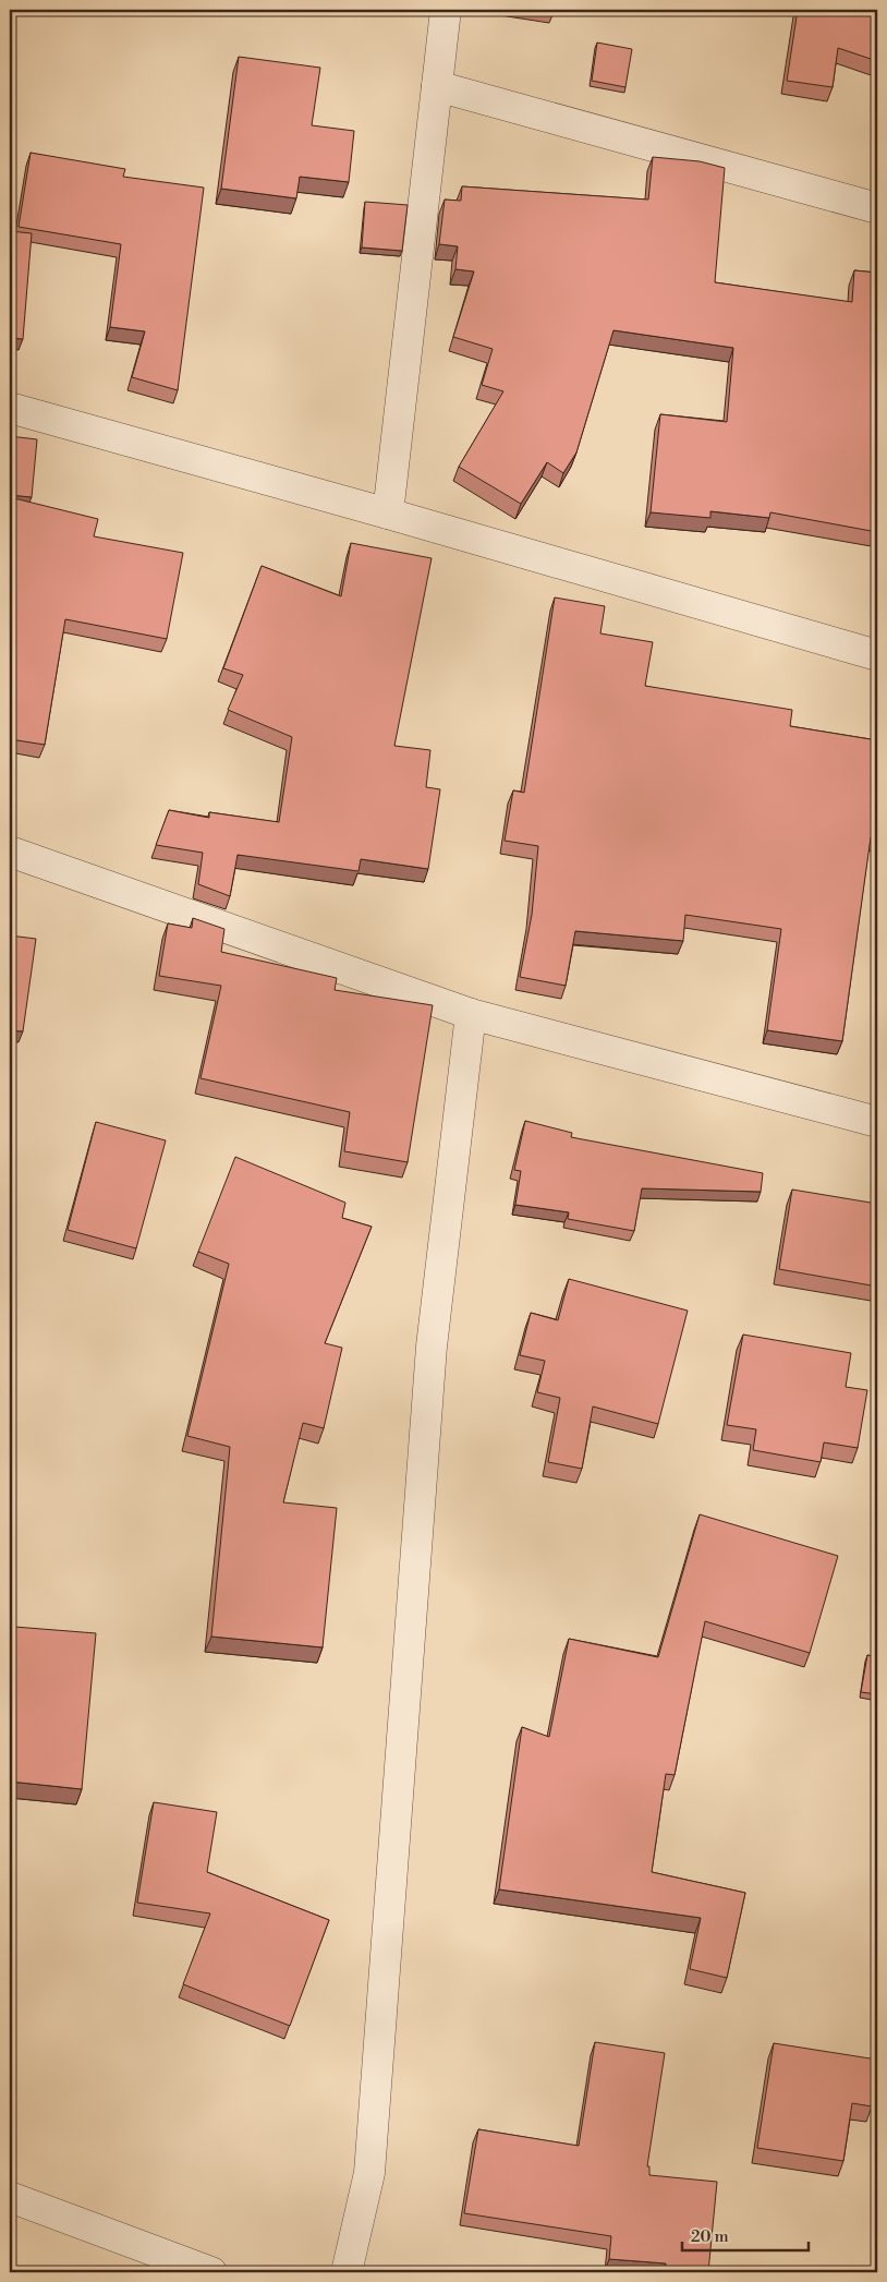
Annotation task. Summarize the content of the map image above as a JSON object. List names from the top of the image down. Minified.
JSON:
{"scale_bar":"20 m"}
